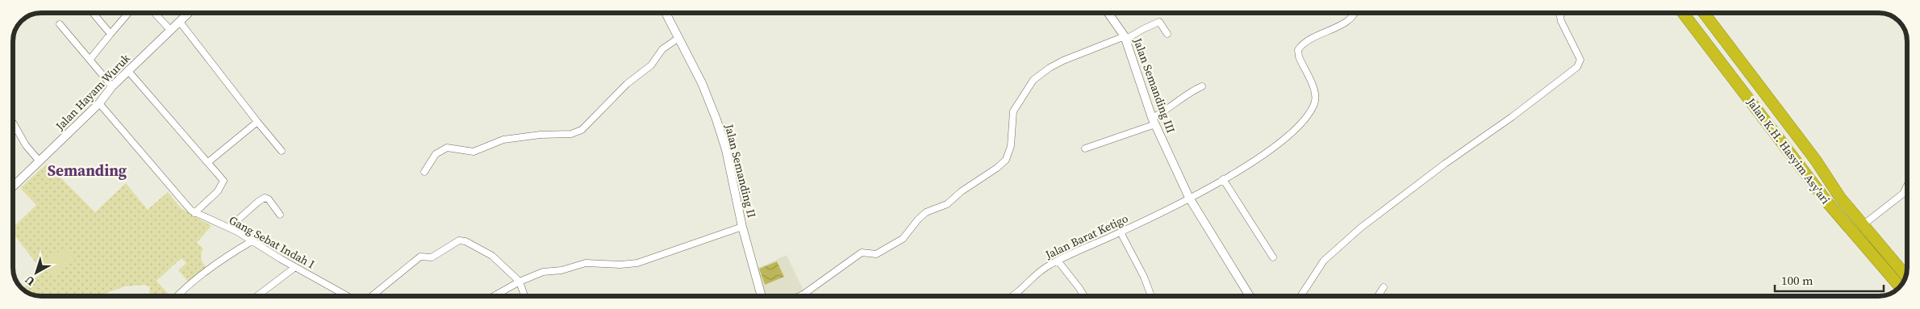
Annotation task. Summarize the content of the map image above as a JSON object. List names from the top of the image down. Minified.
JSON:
{"streets":{"highway":["Jalan K.H. Hasyim Asy'ari"],"street":["Jalan Semanding III","Jalan Hayam Wuruk","Jalan Semanding II","Jalan Barat Ketigo","Gang Sebat Indah I"]},"crossings":[["Jalan Semanding III","Jalan Barat Ketigo"],["Jalan Hayam Wuruk","Gang Sebat Indah I"]],"districts":["Semanding"],"scale_bar":"100 m","north":"bottom left"}
